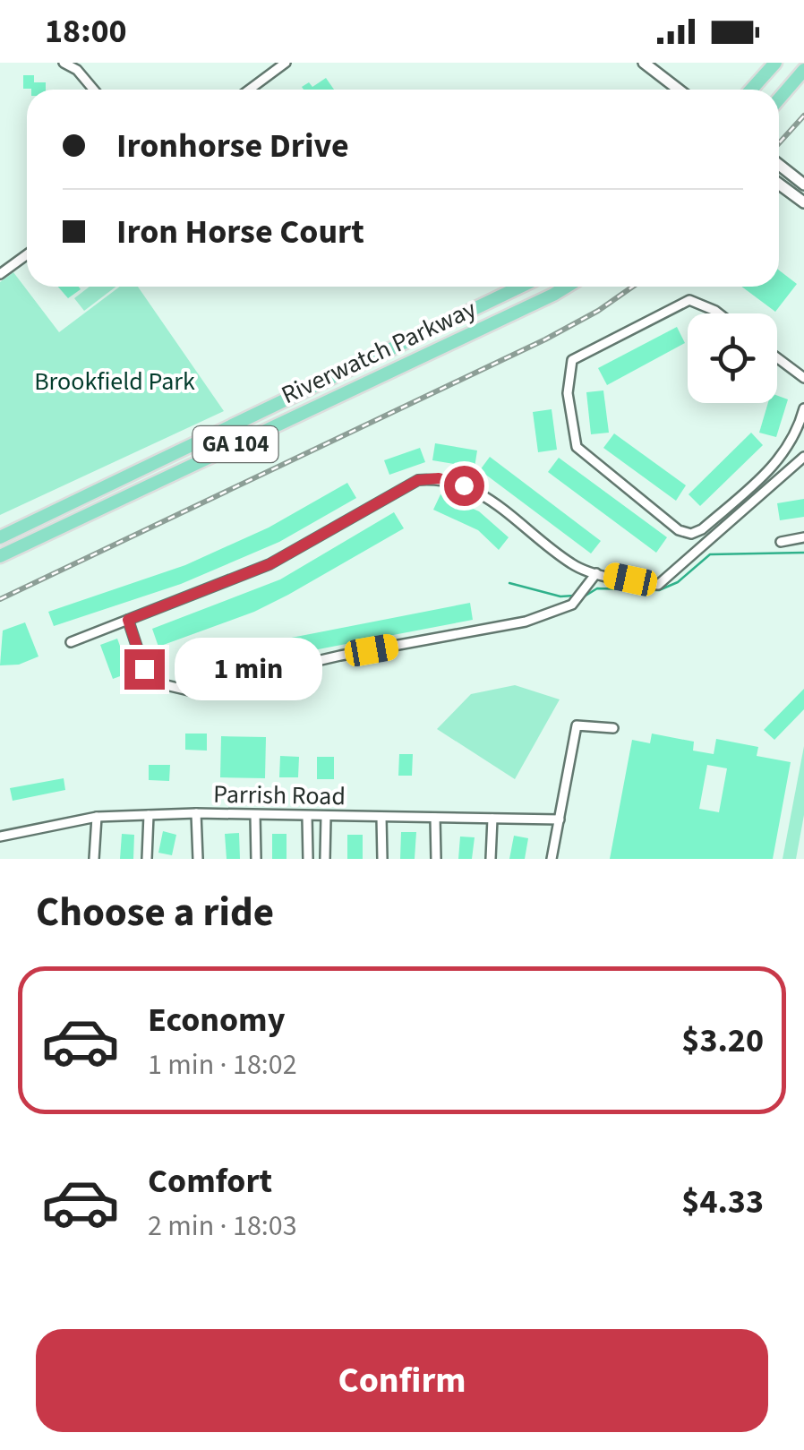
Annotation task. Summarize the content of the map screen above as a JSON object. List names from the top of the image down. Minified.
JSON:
{"streets":{"main road":["Riverwatch Parkway","GA 104"],"street":["Parrish Road"]},"parks":["Brookfield Park"],"page":{"status":"18:00","banner":["Ironhorse Drive","Iron Horse Court"],"bubble":"1 min","heading":"Choose a ride","list":[{"name":"Economy","note":"1 min · 18:02","value":"$3.20"},{"name":"Comfort","note":"2 min · 18:03","value":"$4.33"}],"buttons":"Confirm"}}
